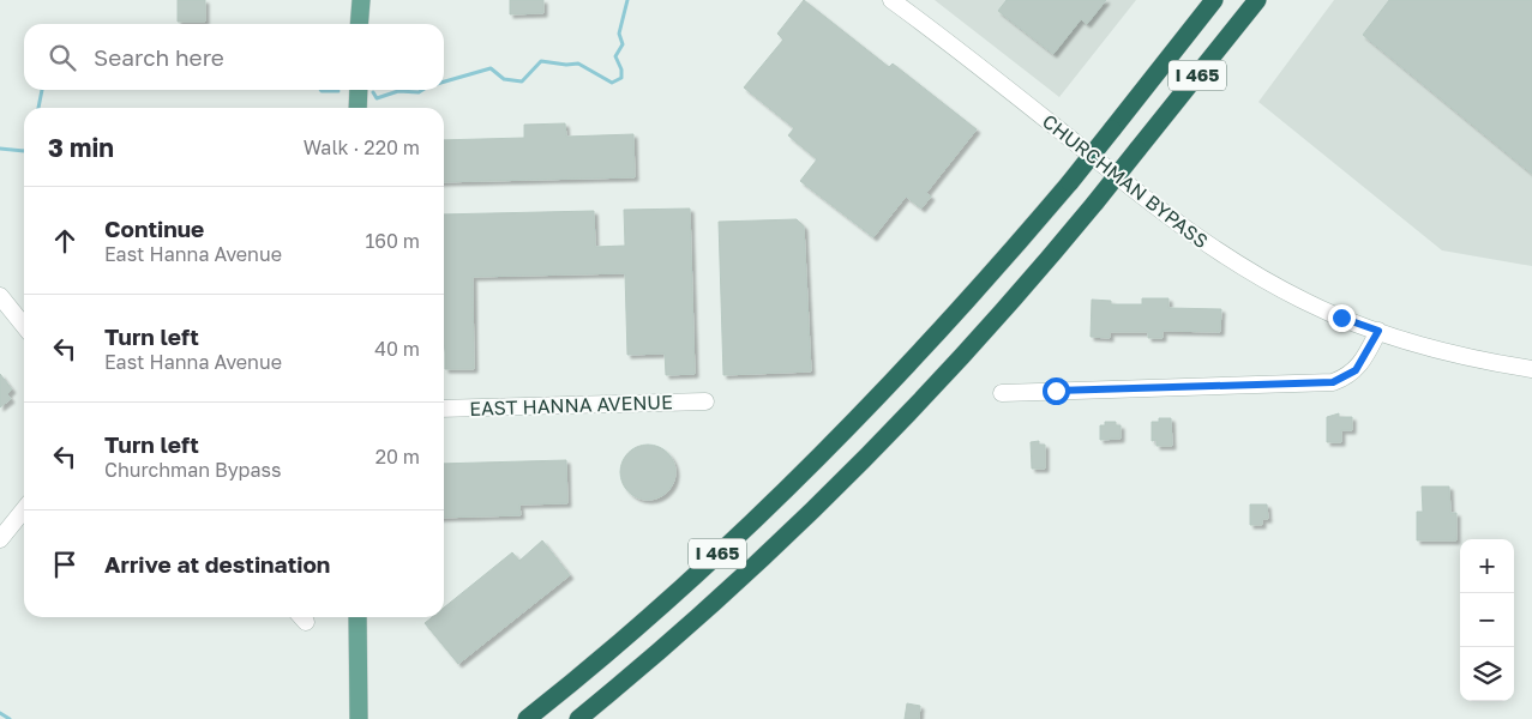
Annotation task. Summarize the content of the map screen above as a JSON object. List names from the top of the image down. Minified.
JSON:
{"streets":{"highway":["I 465"],"street":["CHURCHMAN BYPASS","EAST HANNA AVENUE"]},"page":{"search":"Search here","heading":["3 min","Walk · 220 m"],"list":[["Continue","East Hanna Avenue","160 m"],["Turn left","East Hanna Avenue","40 m"],["Turn left","Churchman Bypass","20 m"],"Arrive at destination"],"map_buttons":["+","−"]}}
